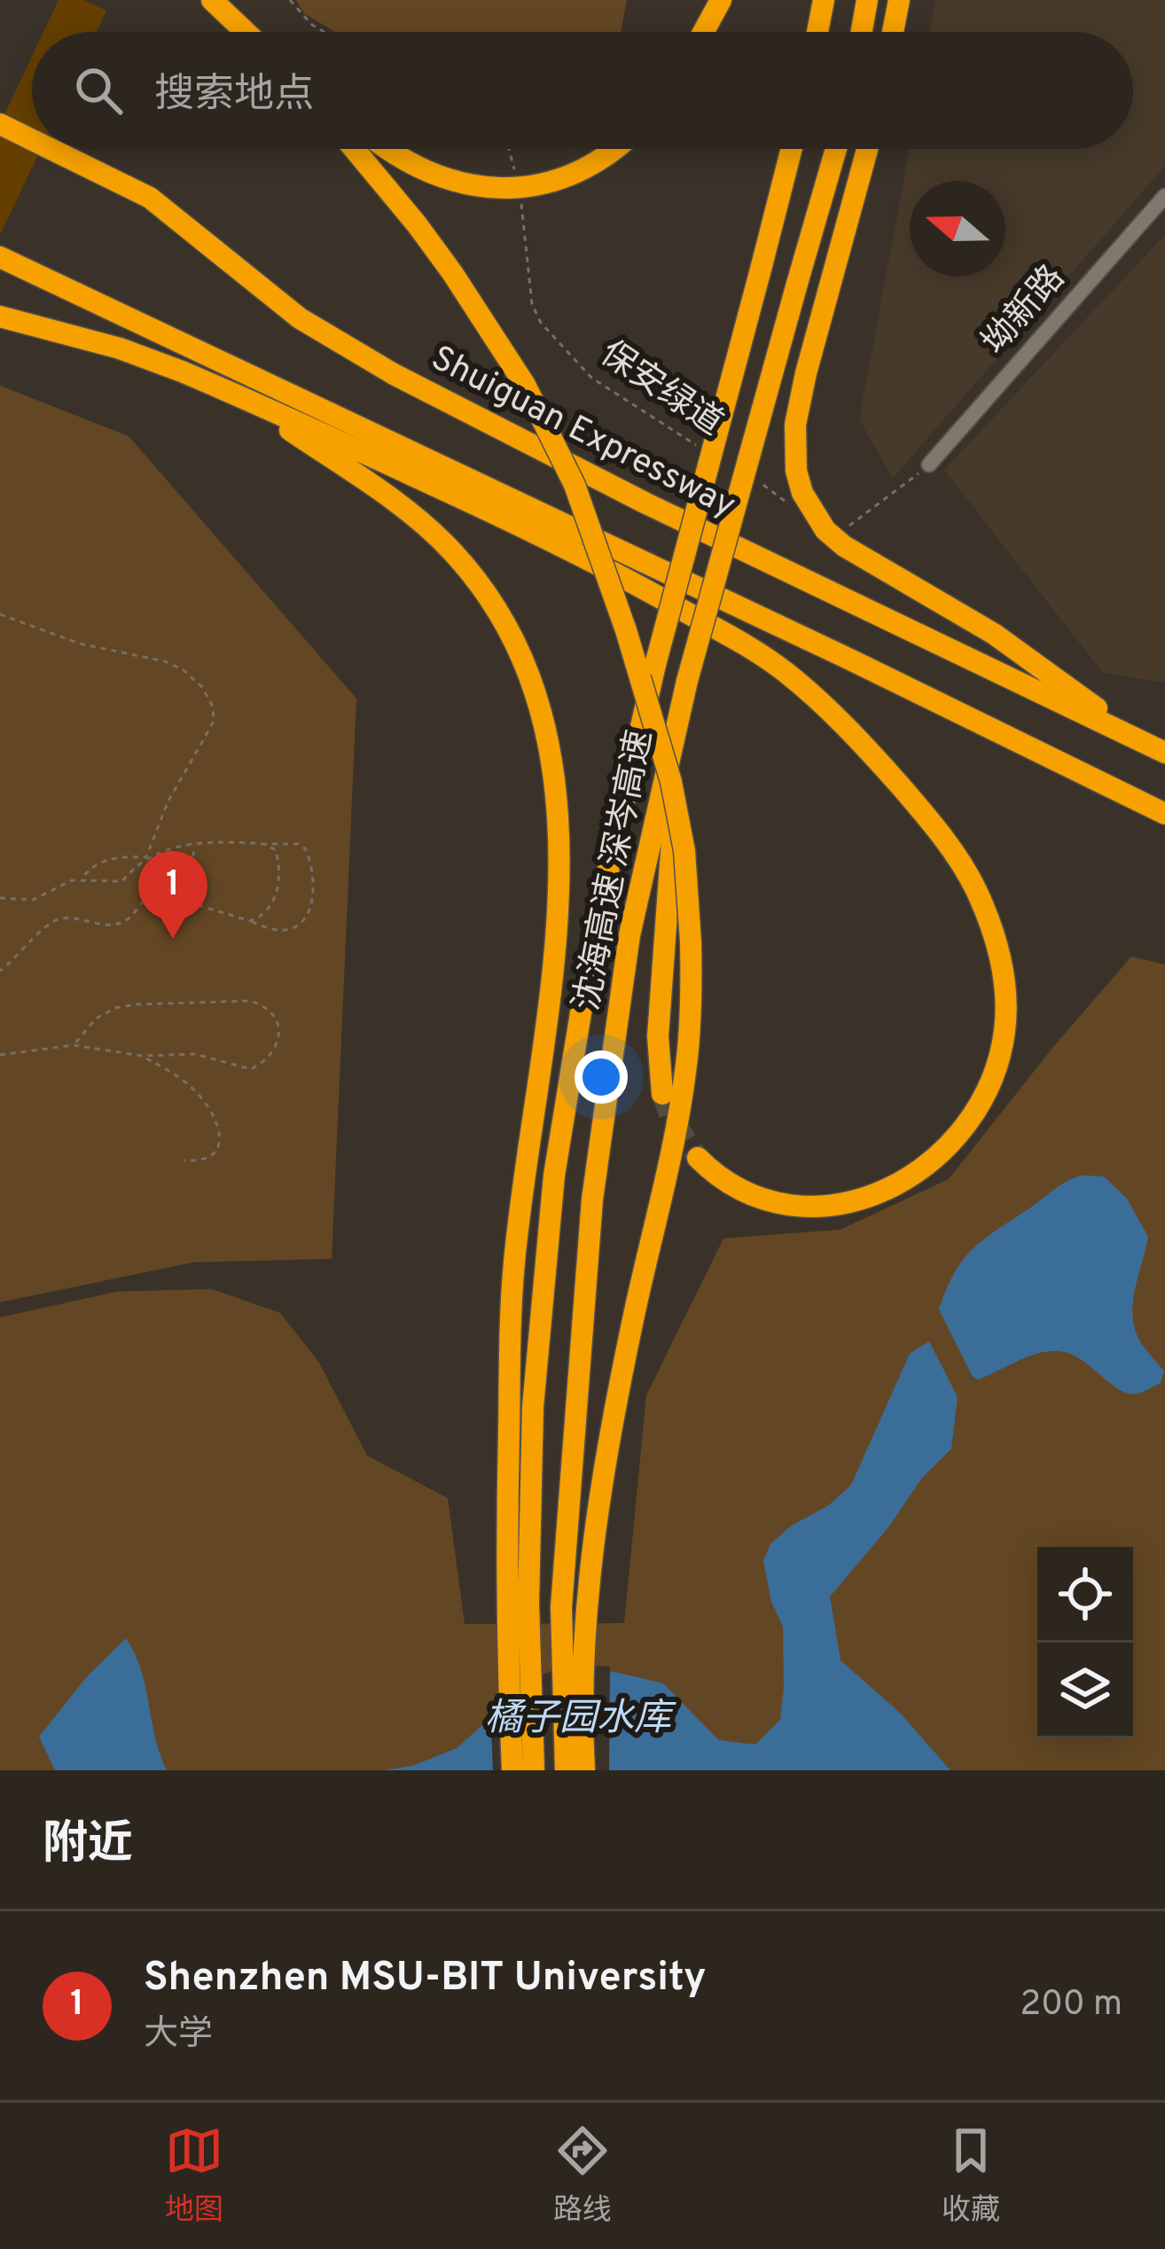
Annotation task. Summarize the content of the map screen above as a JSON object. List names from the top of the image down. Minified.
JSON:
{"streets":{"highway":["Shuiguan Expressway","沈海高速 深岑高速"],"street":["坳新路"],"path":["保安绿道"]},"water":["橘子园水库"],"north":"left","page":{"search":"搜索地点","pins":"1","heading":"附近","list":[{"mark":"1","name":"Shenzhen MSU-BIT University","note":"大学","value":"200 m"}],"nav":["地图","路线","收藏"]}}
